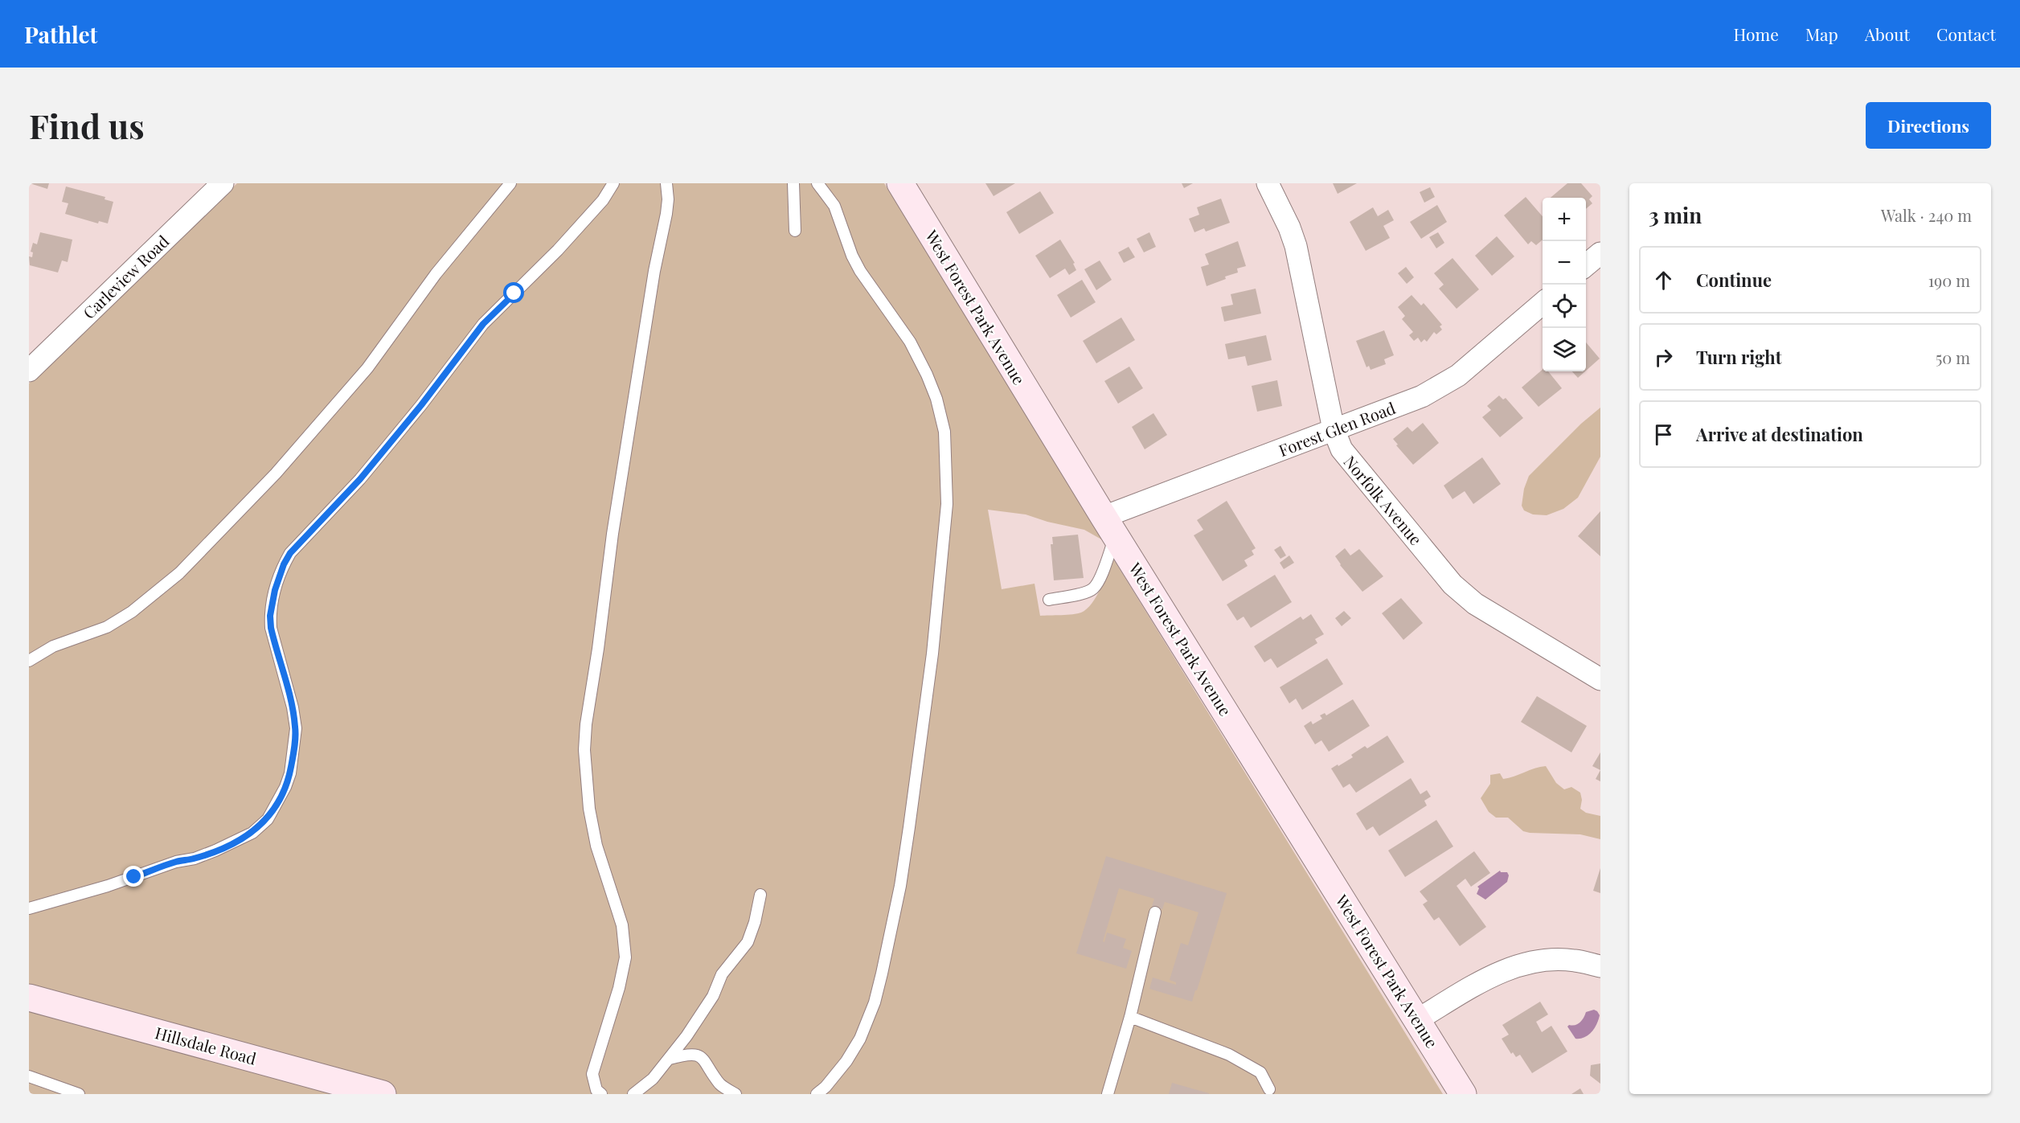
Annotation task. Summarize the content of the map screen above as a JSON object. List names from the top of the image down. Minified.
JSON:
{"streets":{"main road":["West Forest Park Avenue","Hillsdale Road"],"street":["Carleview Road","Forest Glen Road","Norfolk Avenue"]},"crossings":[["West Forest Park Avenue","Forest Glen Road"],["Forest Glen Road","Norfolk Avenue"]],"page":{"header":"Pathlet","nav":["Home","Map","About","Contact"],"buttons":"Directions","title":"Find us","heading":["3 min","Walk · 240 m"],"map_buttons":["+","−"],"list":[["Continue","190 m"],["Turn right","50 m"],"Arrive at destination"]}}
